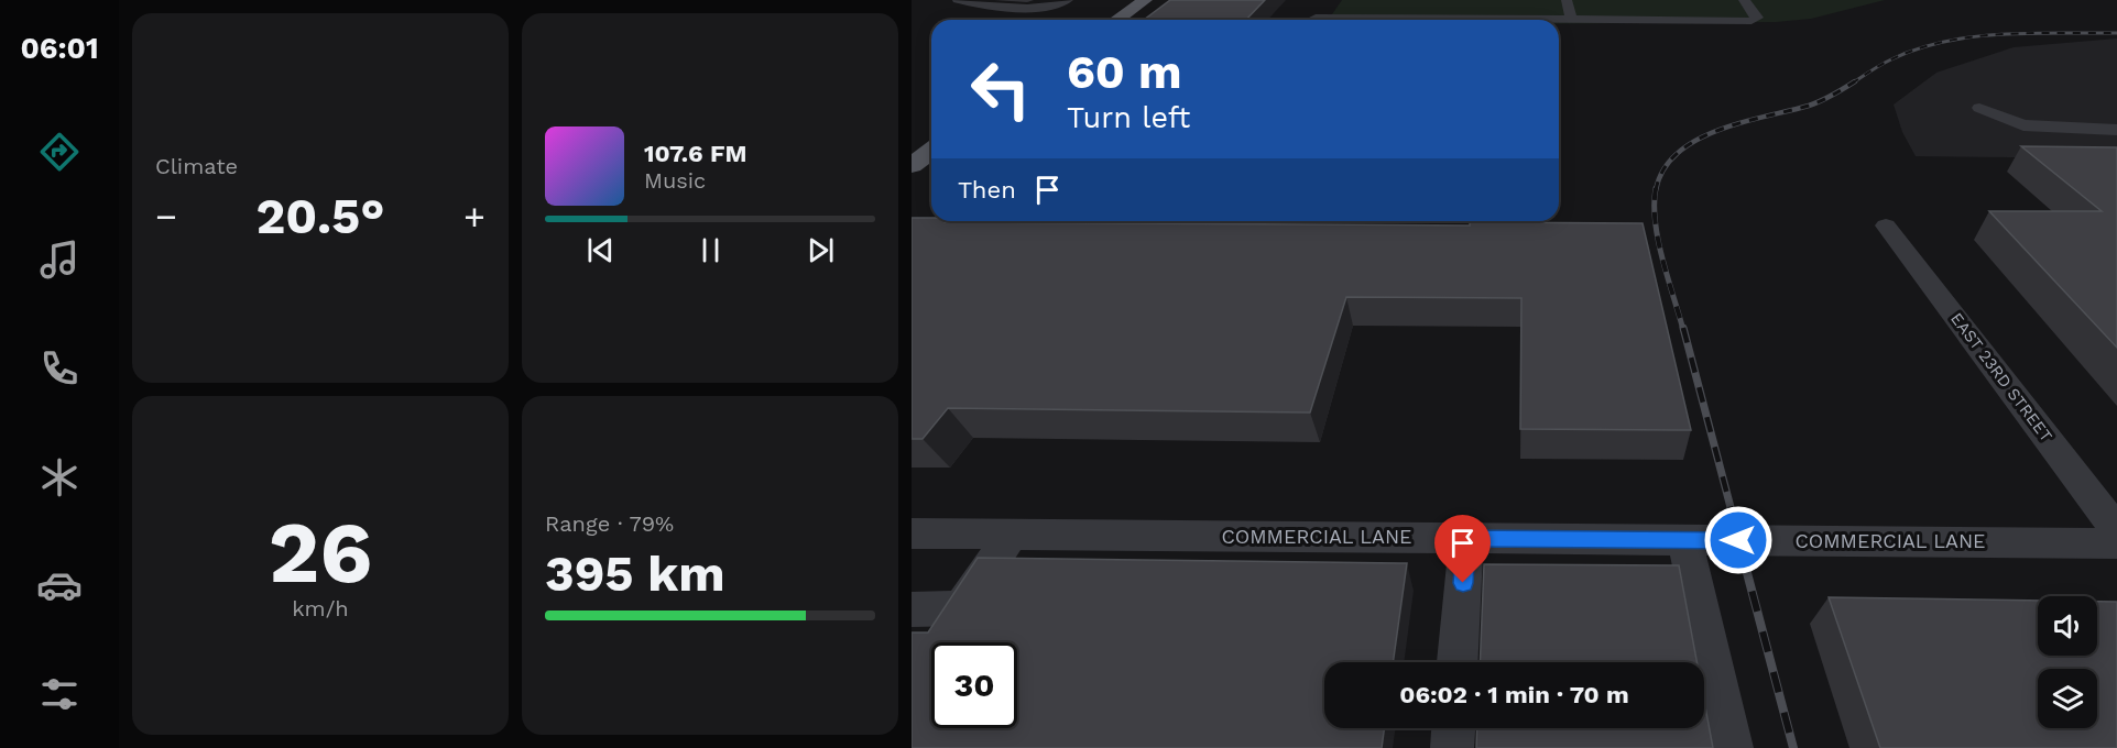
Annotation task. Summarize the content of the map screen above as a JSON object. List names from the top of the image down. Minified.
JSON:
{"streets":{"street":["EAST 23RD STREET","COMMERCIAL LANE"]},"page":{"tabs":"06:01","tile":["Climate",["26","km/h"],["Range · 79%","395 km"]],"turn":["60 m","Turn left"],"song":["107.6 FM","Music"],"then":"Then","heat":["−","20.5°","+"],"limit":"30","trip":"06:02 · 1 min · 70 m"}}
